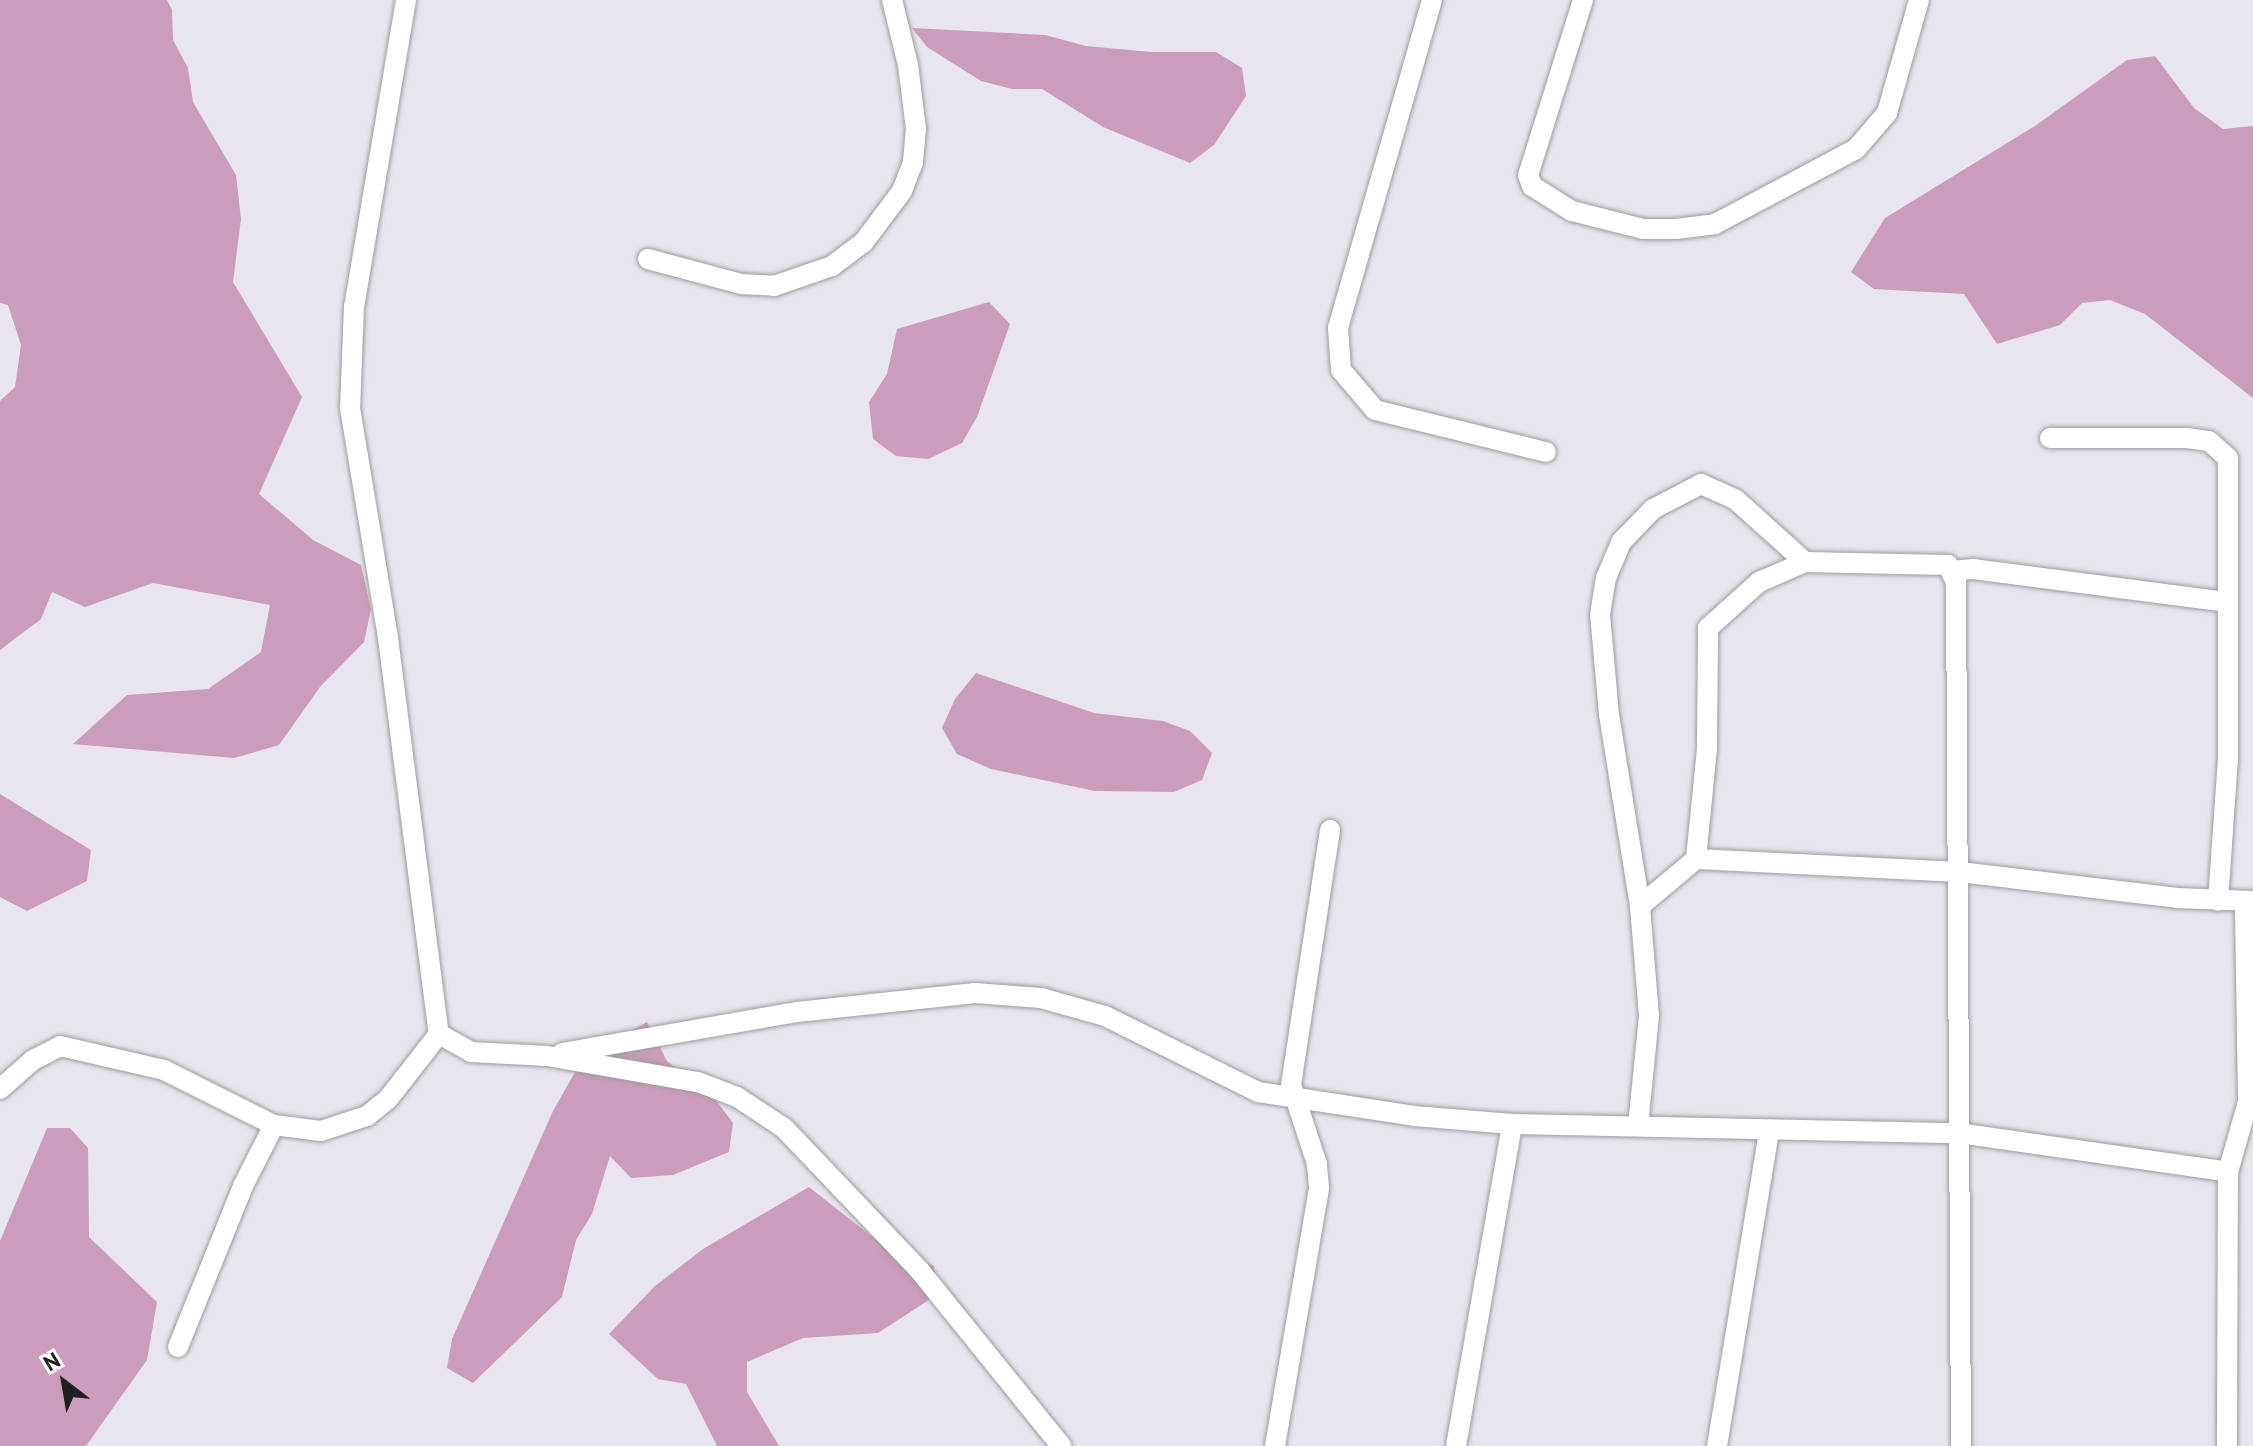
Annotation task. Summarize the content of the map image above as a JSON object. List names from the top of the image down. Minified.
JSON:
{"north":"top left"}
